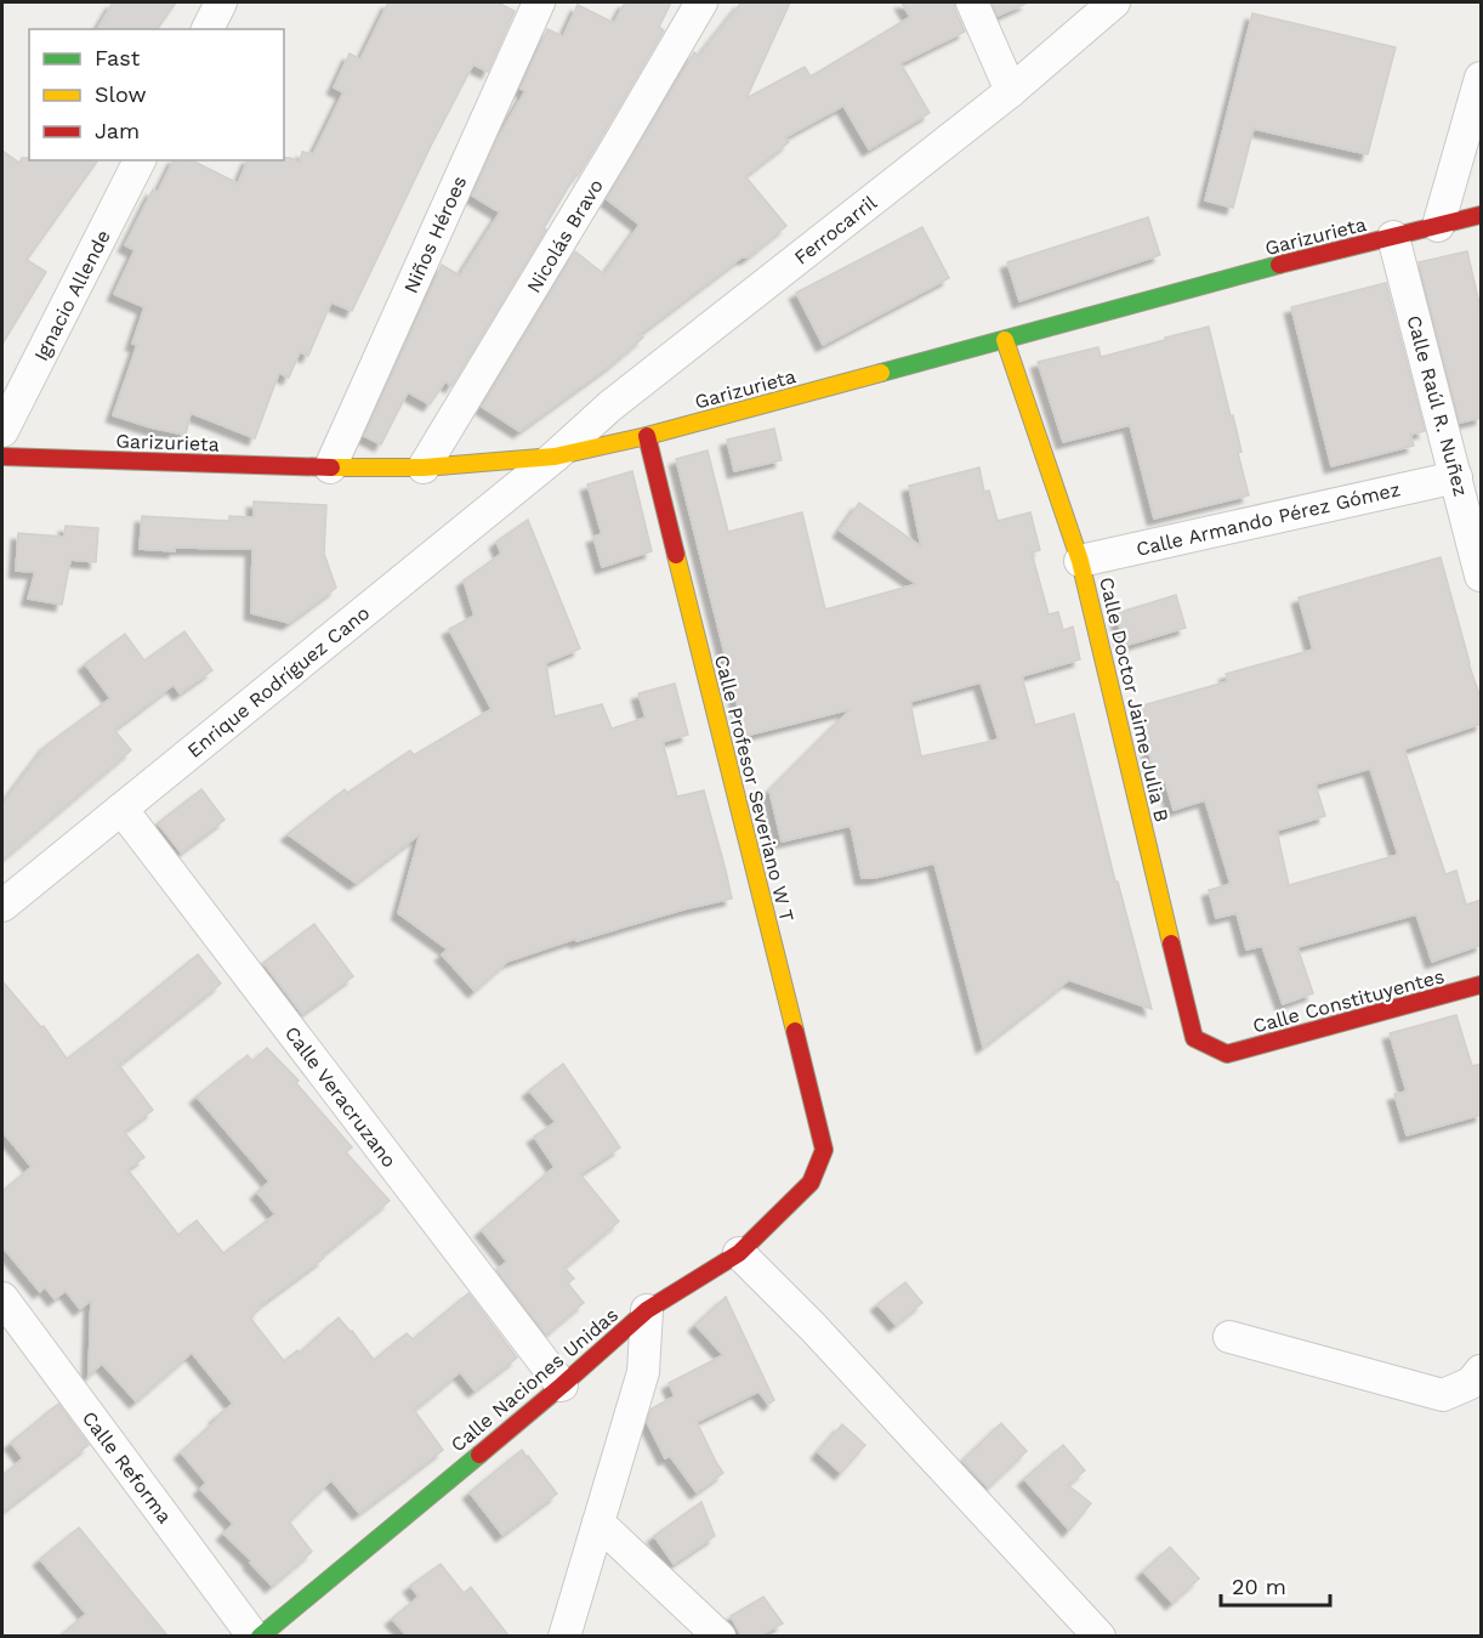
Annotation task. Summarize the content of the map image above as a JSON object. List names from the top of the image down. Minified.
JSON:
{"streets":{"street":["Ferrocarril","Niños Héroes","Nicolás Bravo","Garizurieta","Ignacio Allende","Calle Raúl R. Nuñez","Calle Armando Pérez Gómez","Enrique Rodríguez Cano","Calle Doctor Jaime Julia B","Calle Profesor Severiano W T","Calle Constituyentes","Calle Veracruzano","Calle Naciones Unidas","Calle Reforma"]},"crossings":[["Ferrocarril","Garizurieta"],["Ferrocarril","Enrique Rodríguez Cano"],["Niños Héroes","Garizurieta"],["Nicolás Bravo","Garizurieta"],["Garizurieta","Calle Raúl R. Nuñez"],["Garizurieta","Enrique Rodríguez Cano"],["Garizurieta","Calle Doctor Jaime Julia B"],["Garizurieta","Calle Profesor Severiano W T"],["Calle Raúl R. Nuñez","Calle Armando Pérez Gómez"],["Calle Armando Pérez Gómez","Calle Doctor Jaime Julia B"],["Enrique Rodríguez Cano","Calle Veracruzano"],["Calle Doctor Jaime Julia B","Calle Constituyentes"],["Calle Profesor Severiano W T","Calle Naciones Unidas"],["Calle Veracruzano","Calle Naciones Unidas"]],"legend":["Fast","Slow","Jam"],"scale_bar":"20 m"}
